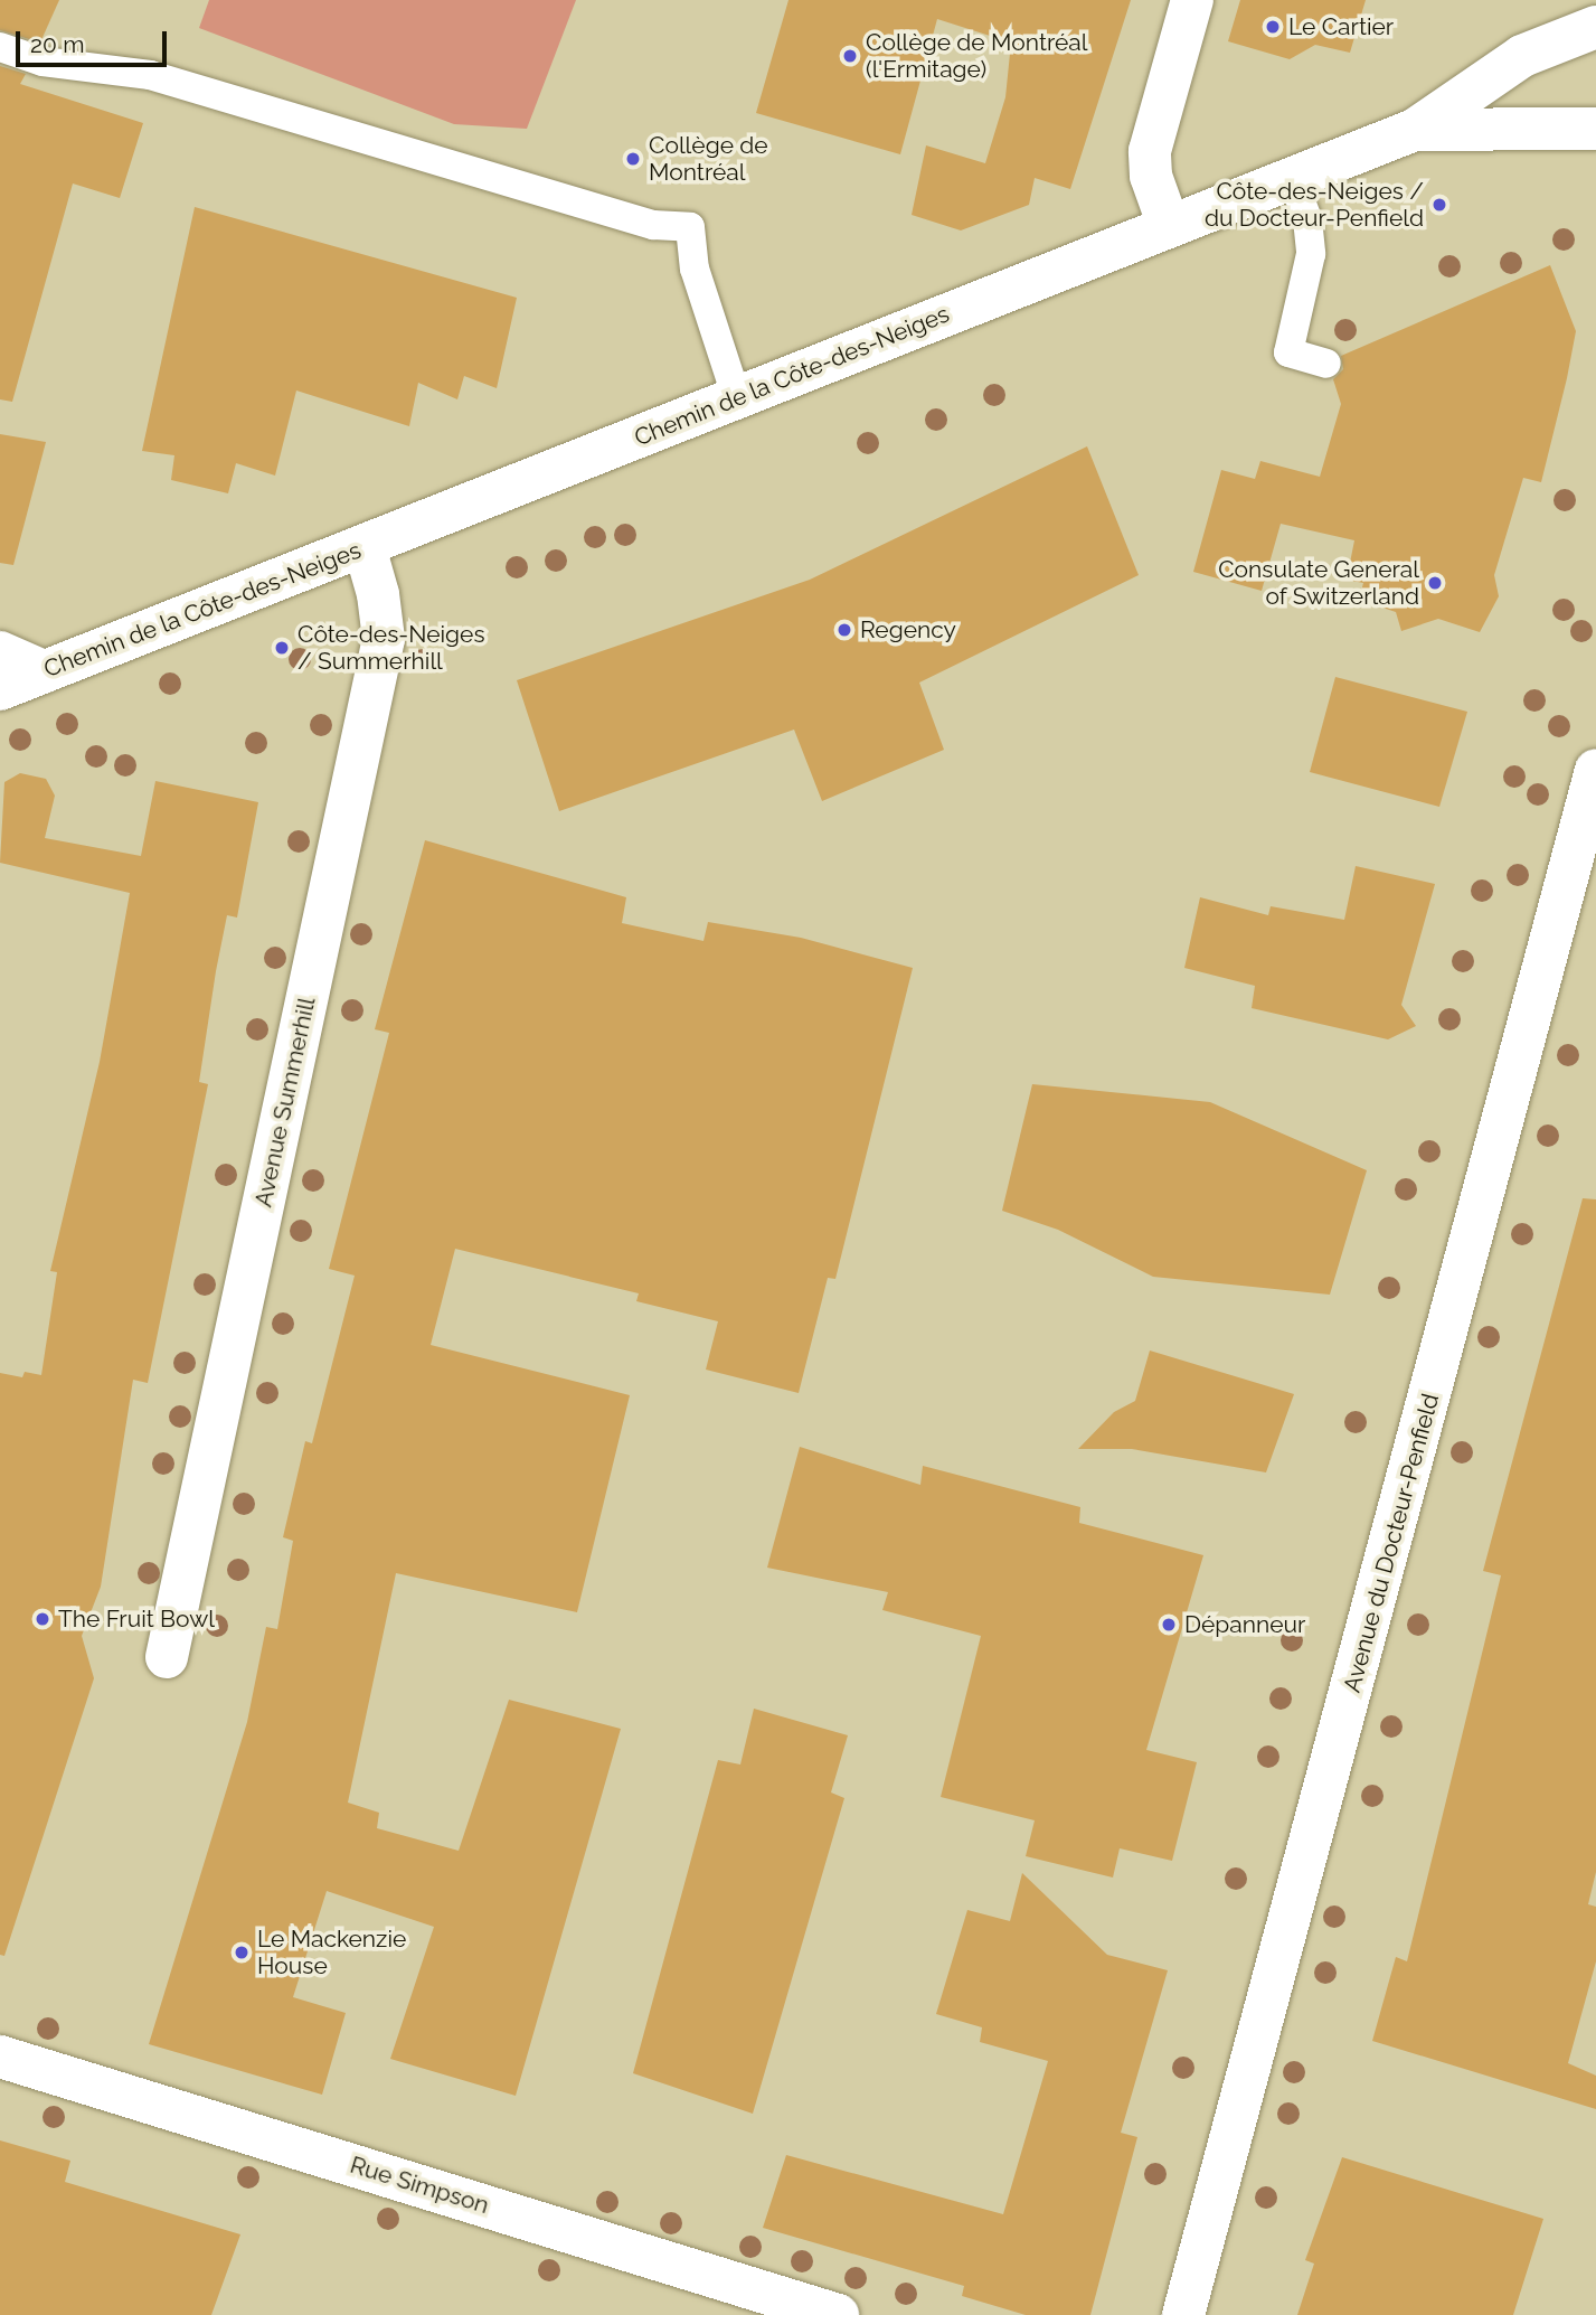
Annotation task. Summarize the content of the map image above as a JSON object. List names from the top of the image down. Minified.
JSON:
{"streets":{"main road":["Chemin de la Côte-des-Neiges","Avenue Summerhill","Avenue du Docteur-Penfield","Rue Simpson"]},"crossings":[["Chemin de la Côte-des-Neiges","Avenue Summerhill"]],"places":["Le Cartier","Collège de Montréal (l'Ermitage)","Collège de Montréal","Côte-des-Neiges / du Docteur-Penfield","Consulate General of Switzerland","Regency","Côte-des-Neiges / Summerhill","The Fruit Bowl","Dépanneur","Le Mackenzie House"],"scale_bar":"20 m"}
